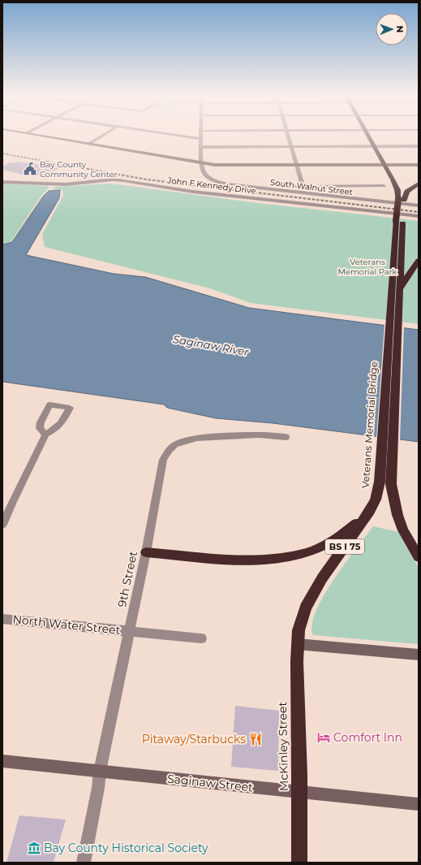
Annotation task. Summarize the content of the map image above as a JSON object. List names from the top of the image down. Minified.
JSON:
{"streets":{"highway":["Veterans Memorial Bridge","BS I 75","McKinley Street"],"street":["John F Kennedy Drive","South Walnut Street","9th Street","North Water Street","Saginaw Street"]},"crossings":[["Veterans Memorial Bridge","BS I 75"],["Veterans Memorial Bridge","McKinley Street"],["9th Street","North Water Street"],["9th Street","Saginaw Street"],["McKinley Street","Saginaw Street"]],"water":["Saginaw River"],"parks":["Veterans Memorial Park"],"places":{"public building":["Bay County Community Center"],"hotel":["Comfort Inn"],"restaurant":["Pitaway/Starbucks"],"museum":["Bay County Historical Society"]},"north":"right"}
